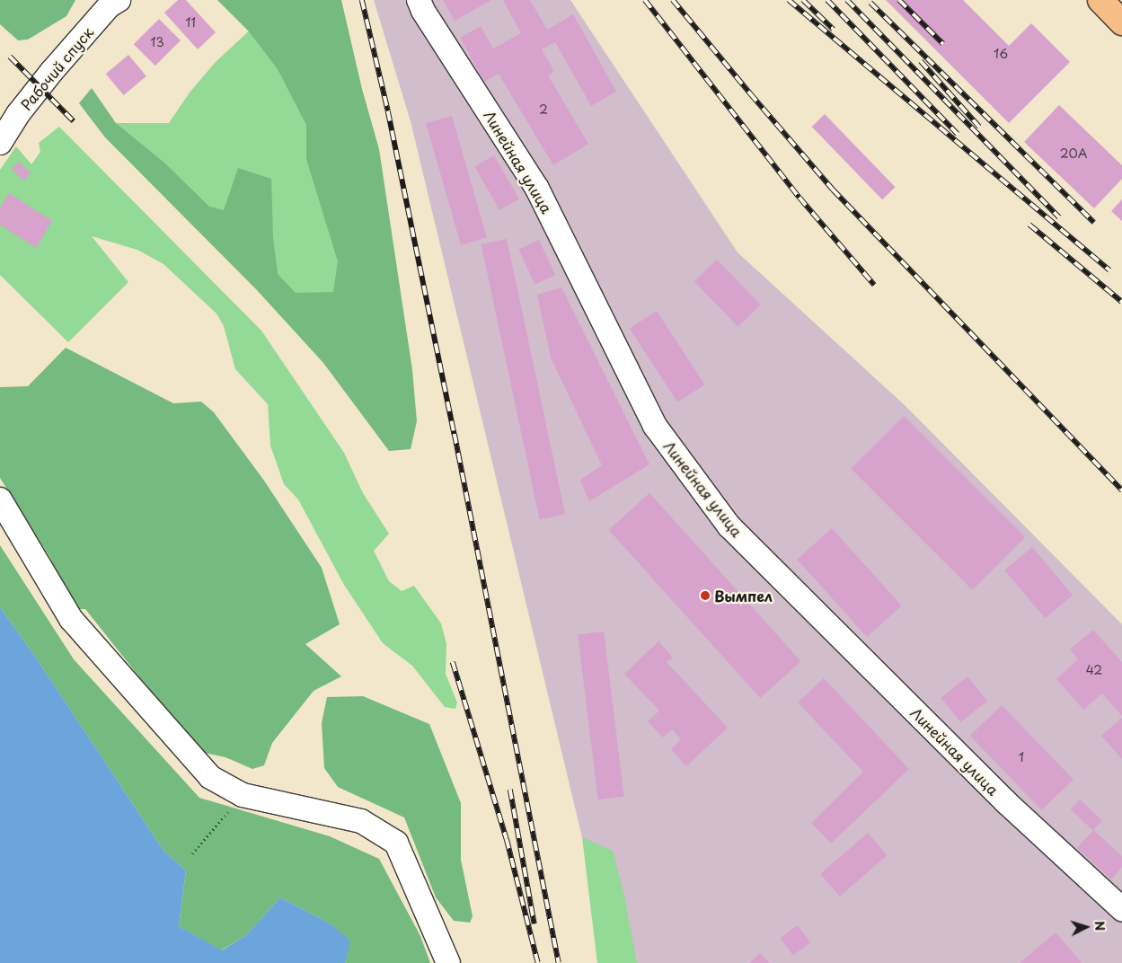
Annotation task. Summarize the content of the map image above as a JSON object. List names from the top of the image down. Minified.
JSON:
{"streets":{"street":["Рабочий спуск","Линейная улица"]},"places":["Вымпел"],"house_numbers":["11","13","16","2","20А","42","1"],"north":"right"}
